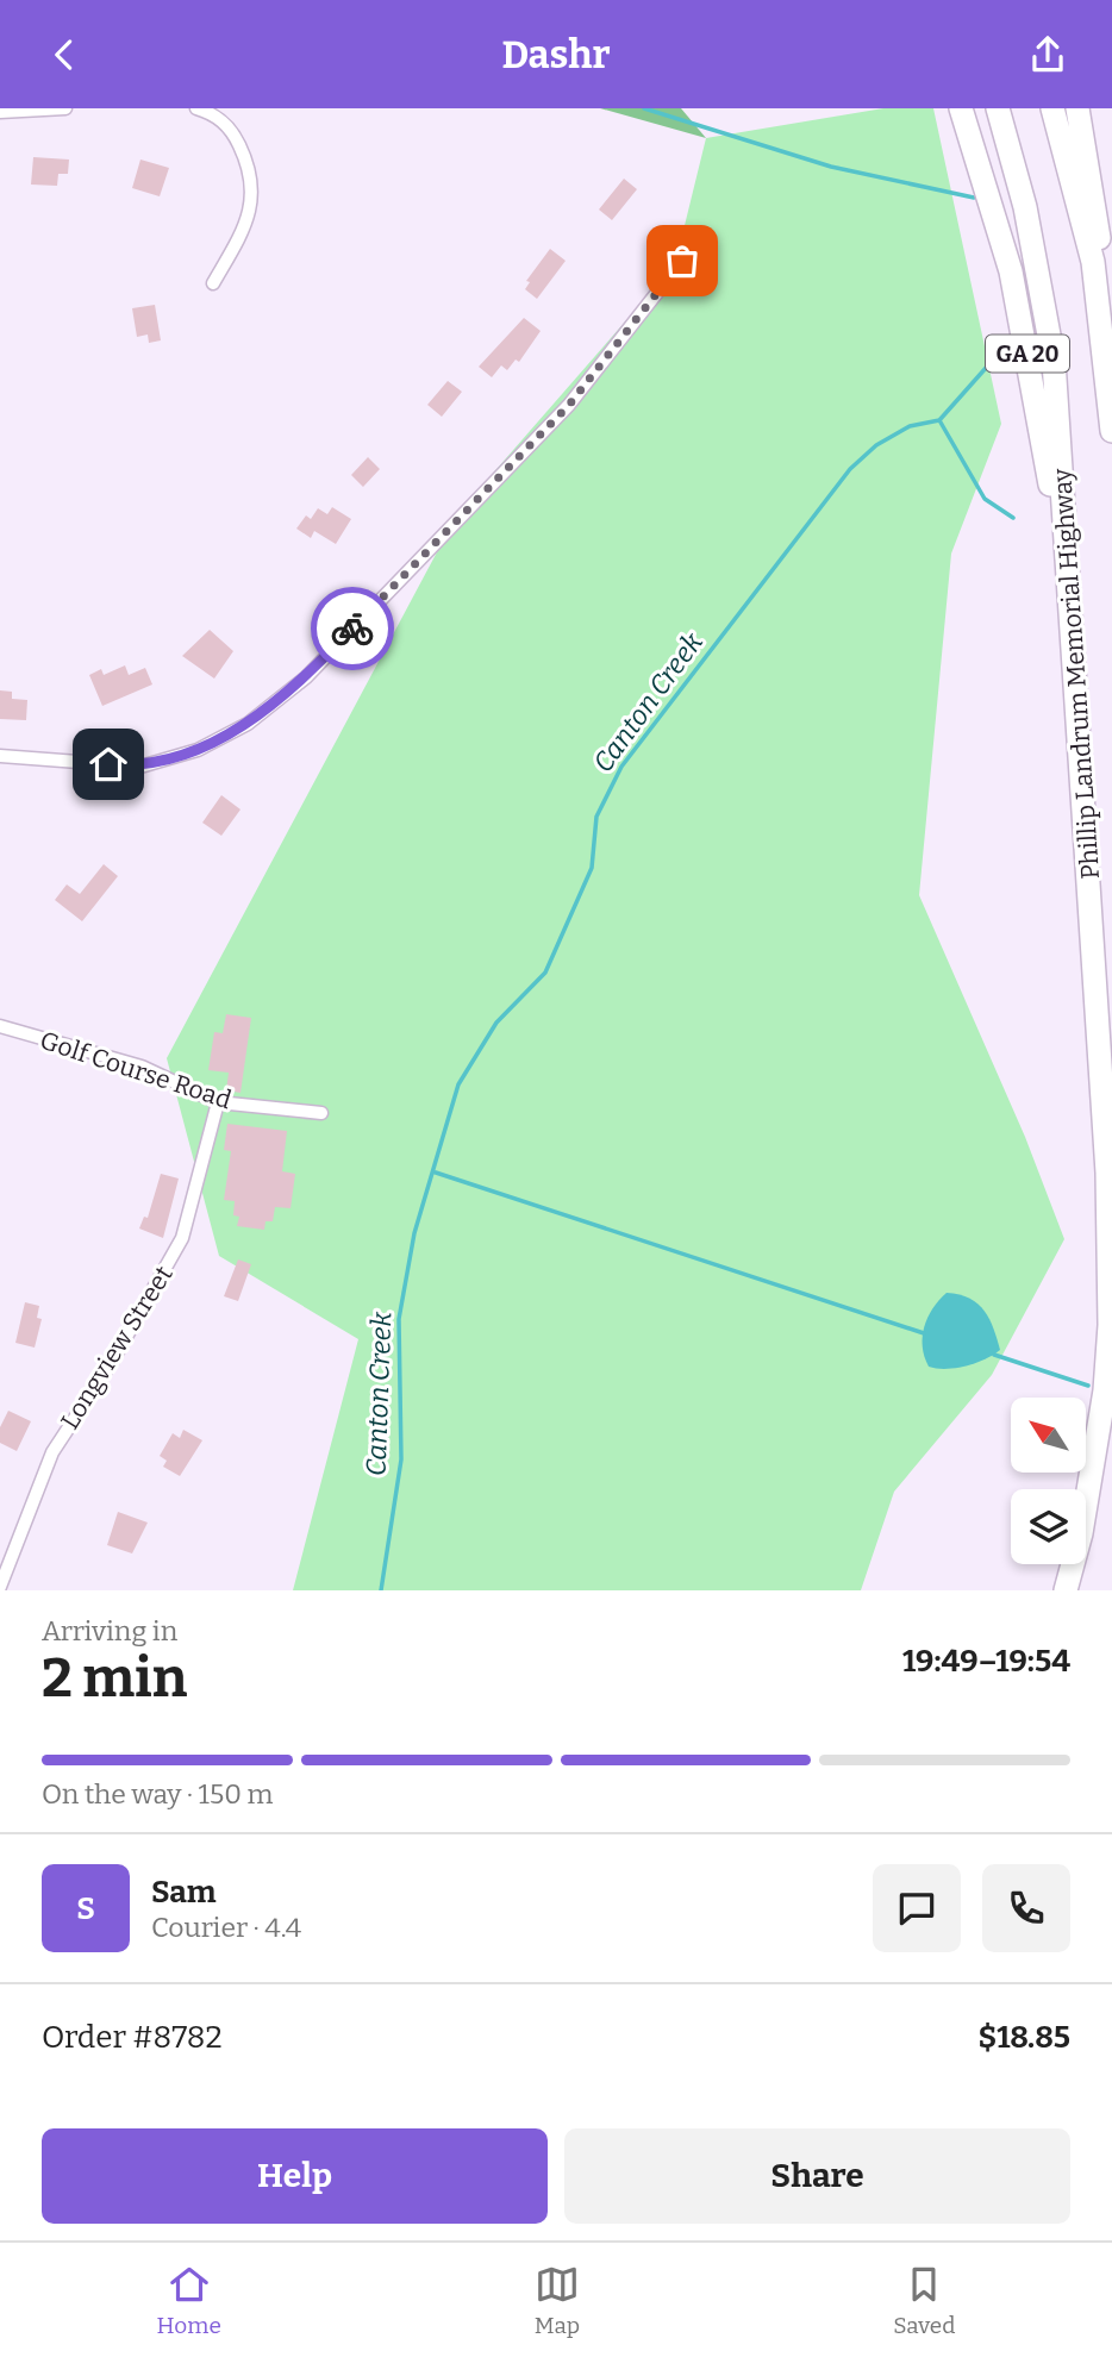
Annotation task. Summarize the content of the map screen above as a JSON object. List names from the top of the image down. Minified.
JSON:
{"streets":{"highway":["GA 20","Phillip Landrum Memorial Highway"],"street":["Golf Course Road","Longview Street"]},"crossings":[["GA 20","Phillip Landrum Memorial Highway"],["Golf Course Road","Longview Street"]],"water":["Canton Creek"],"north":"top left","page":{"header":"Dashr","heading":["2 min","Arriving in","19:49–19:54"],"panel":["Sam","Courier · 4.4","Order #8782","$18.85"],"bar":"On the way · 150 m","round":"S","buttons":["Help","Share"],"tabs":["Home","Map","Saved"]}}
